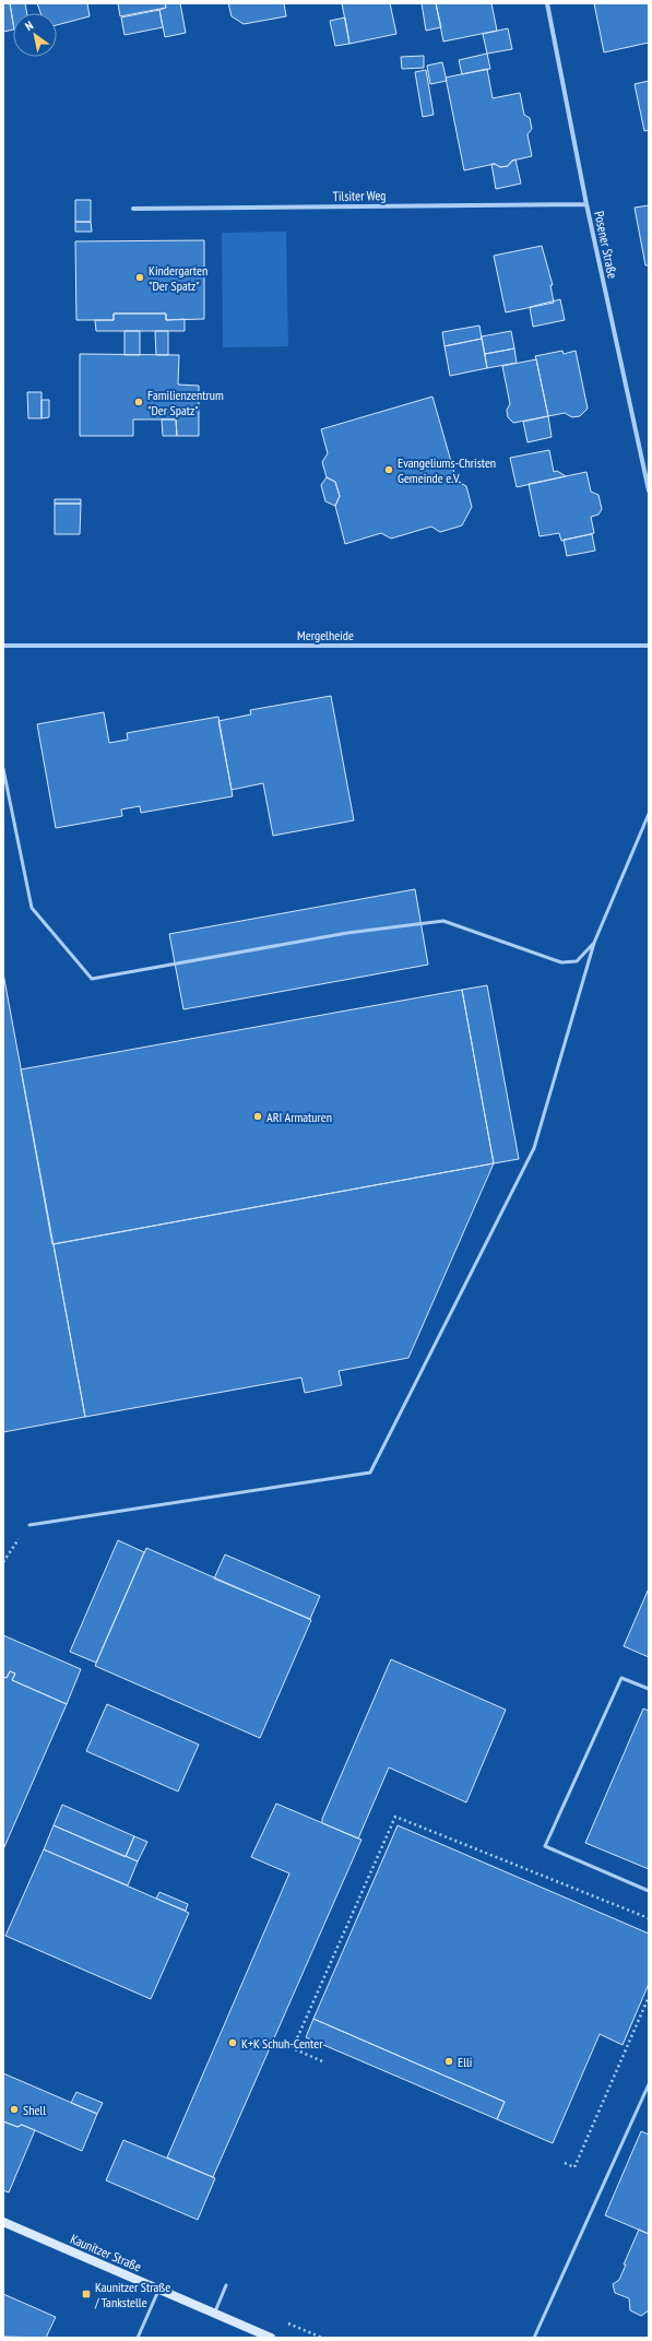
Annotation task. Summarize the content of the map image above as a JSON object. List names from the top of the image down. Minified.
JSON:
{"streets":{"street":["Tilsiter Weg","Posener Straße","Mergelheide","Kaunitzer Straße"]},"crossings":[["Tilsiter Weg","Posener Straße"]],"places":{"other":["Kindergarten \"Der Spatz\"","Familienzentrum \"Der Spatz\"","Evangeliums-Christen Gemeinde e.V.","ARI Armaturen","K+K Schuh-Center","Elli","Shell"],"transit":["Kaunitzer Straße / Tankstelle"]},"north":"top left"}
